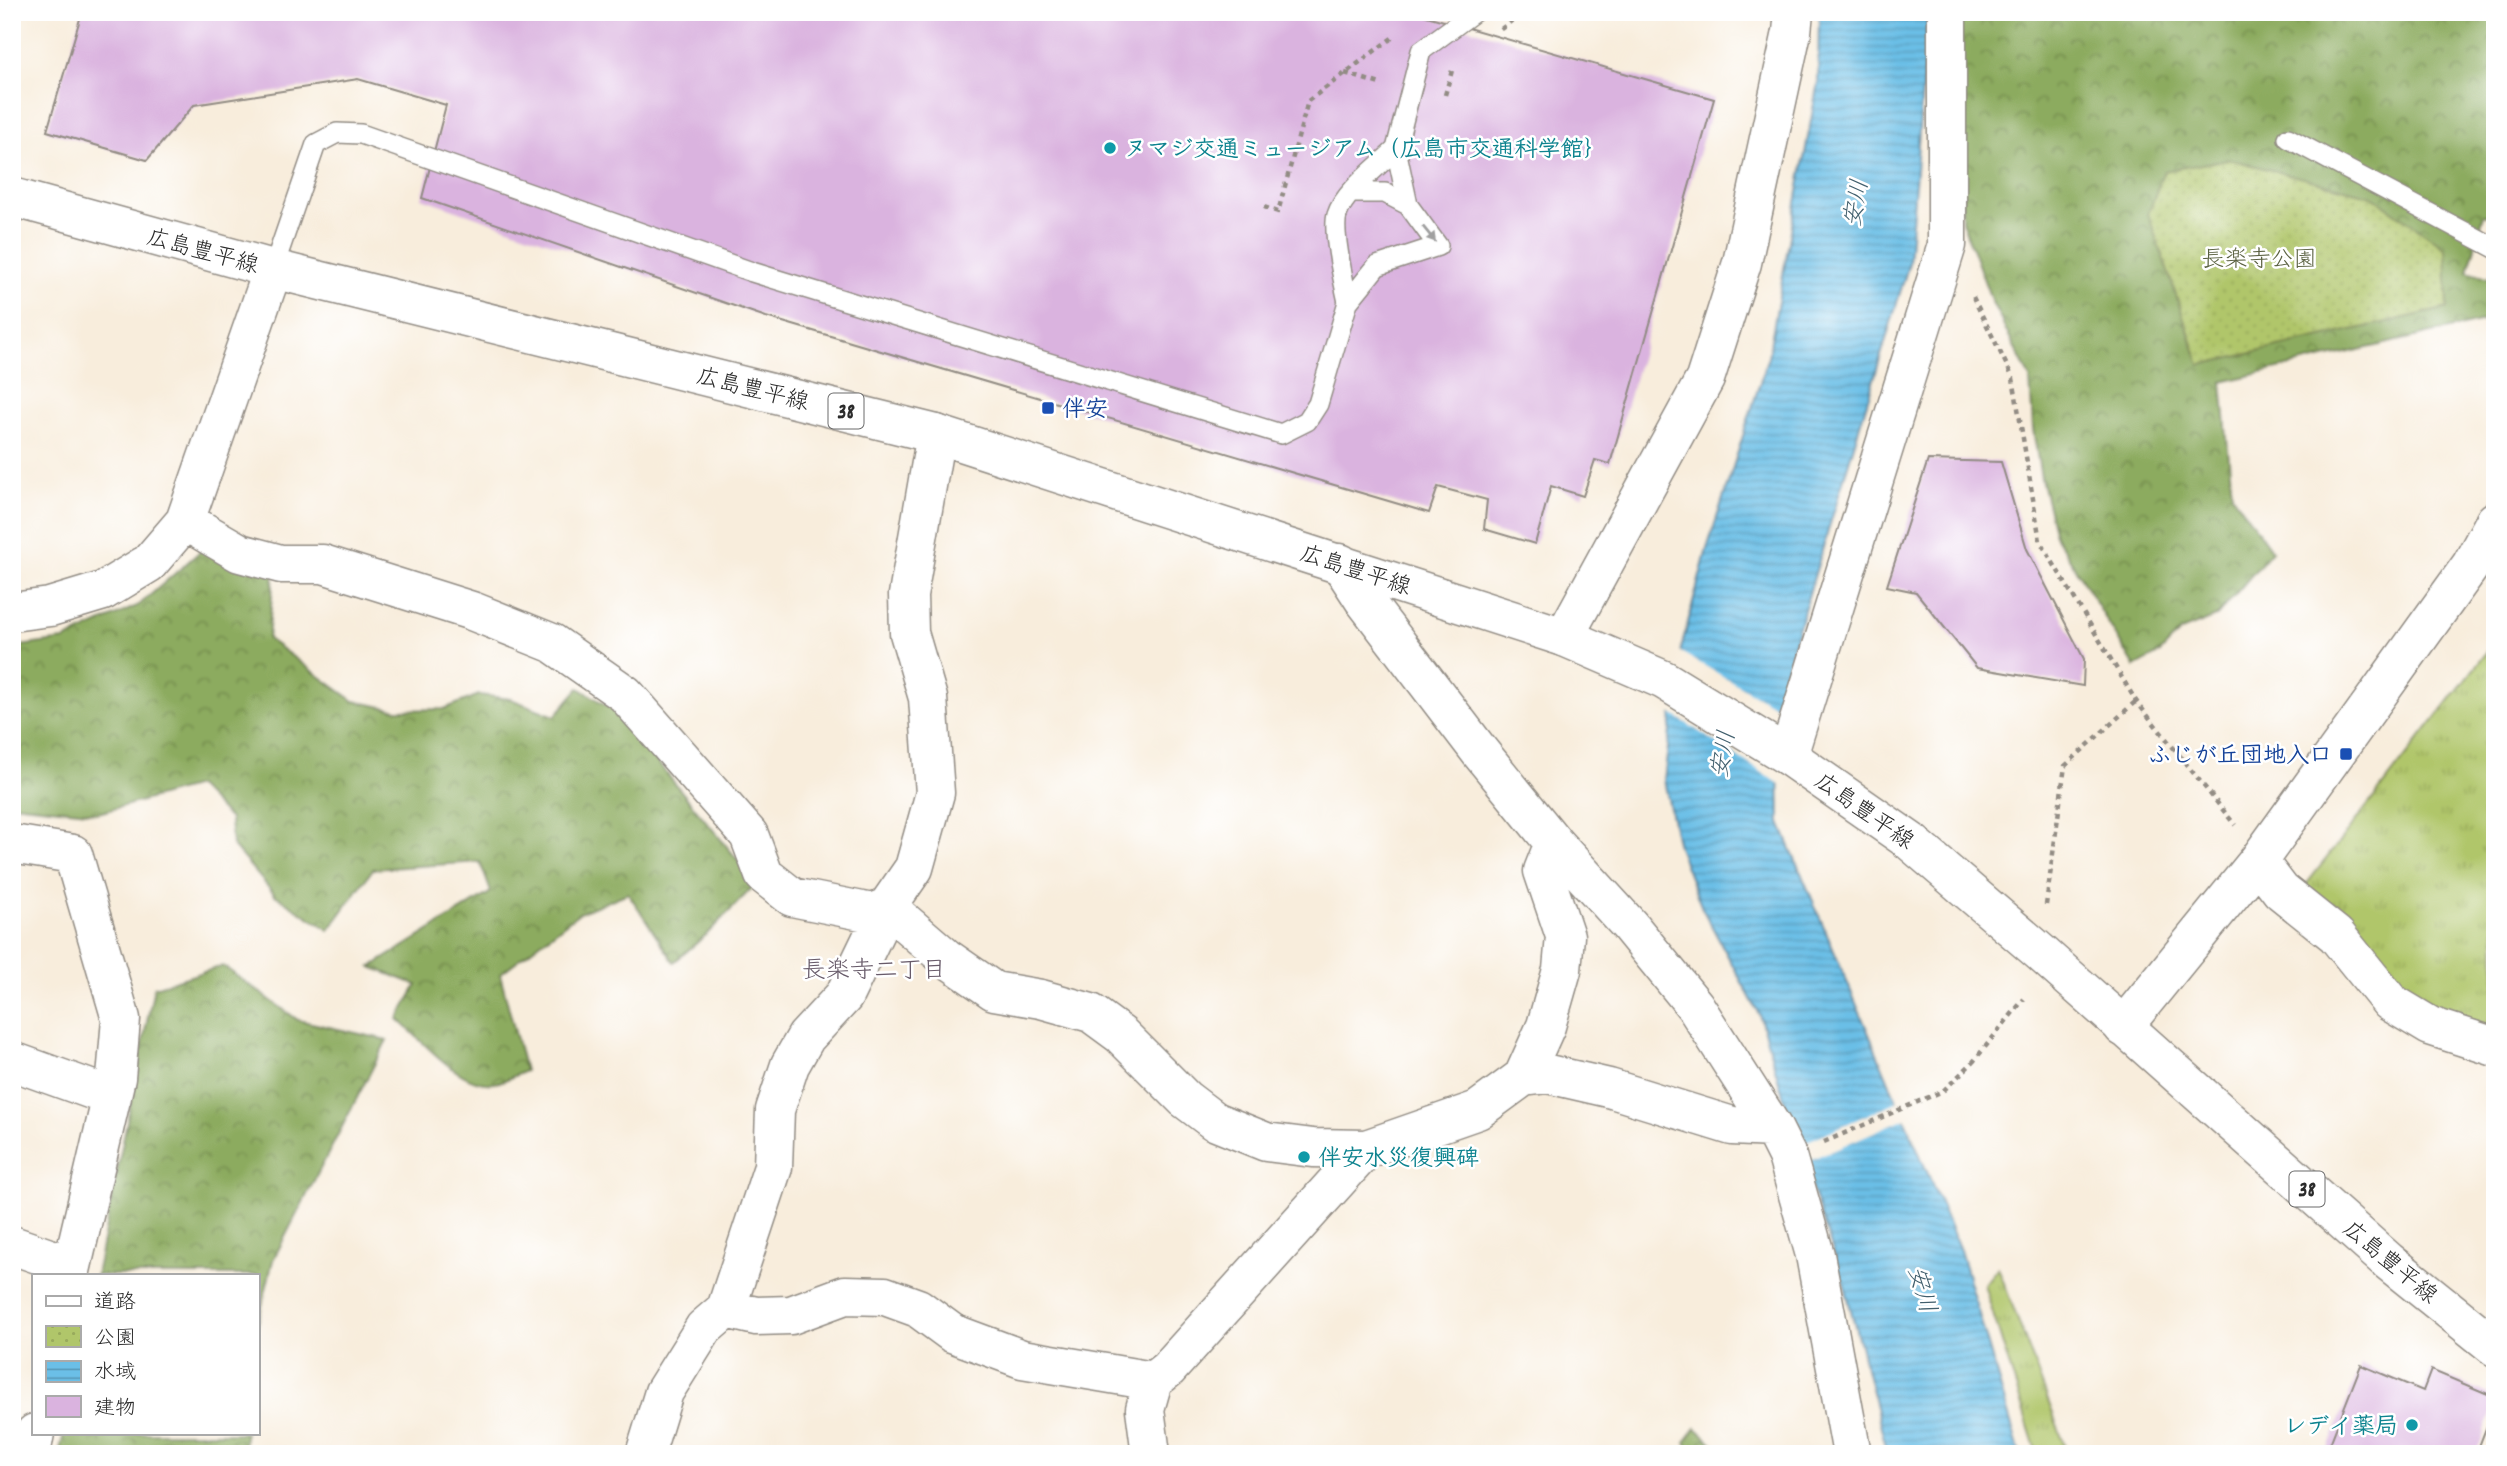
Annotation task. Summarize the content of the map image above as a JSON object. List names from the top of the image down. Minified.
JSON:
{"streets":{"street":["広島豊平線","38"]},"districts":["長楽寺二丁目"],"water":["安川"],"parks":["長楽寺公園"],"places":{"other":["ヌマジ交通ミュージアム（広島市交通科学館｝","伴安水災復興碑","レデイ薬局"],"transit":["伴安","ふじが丘団地入口"]},"legend":["道路","公園","水域","建物"]}
